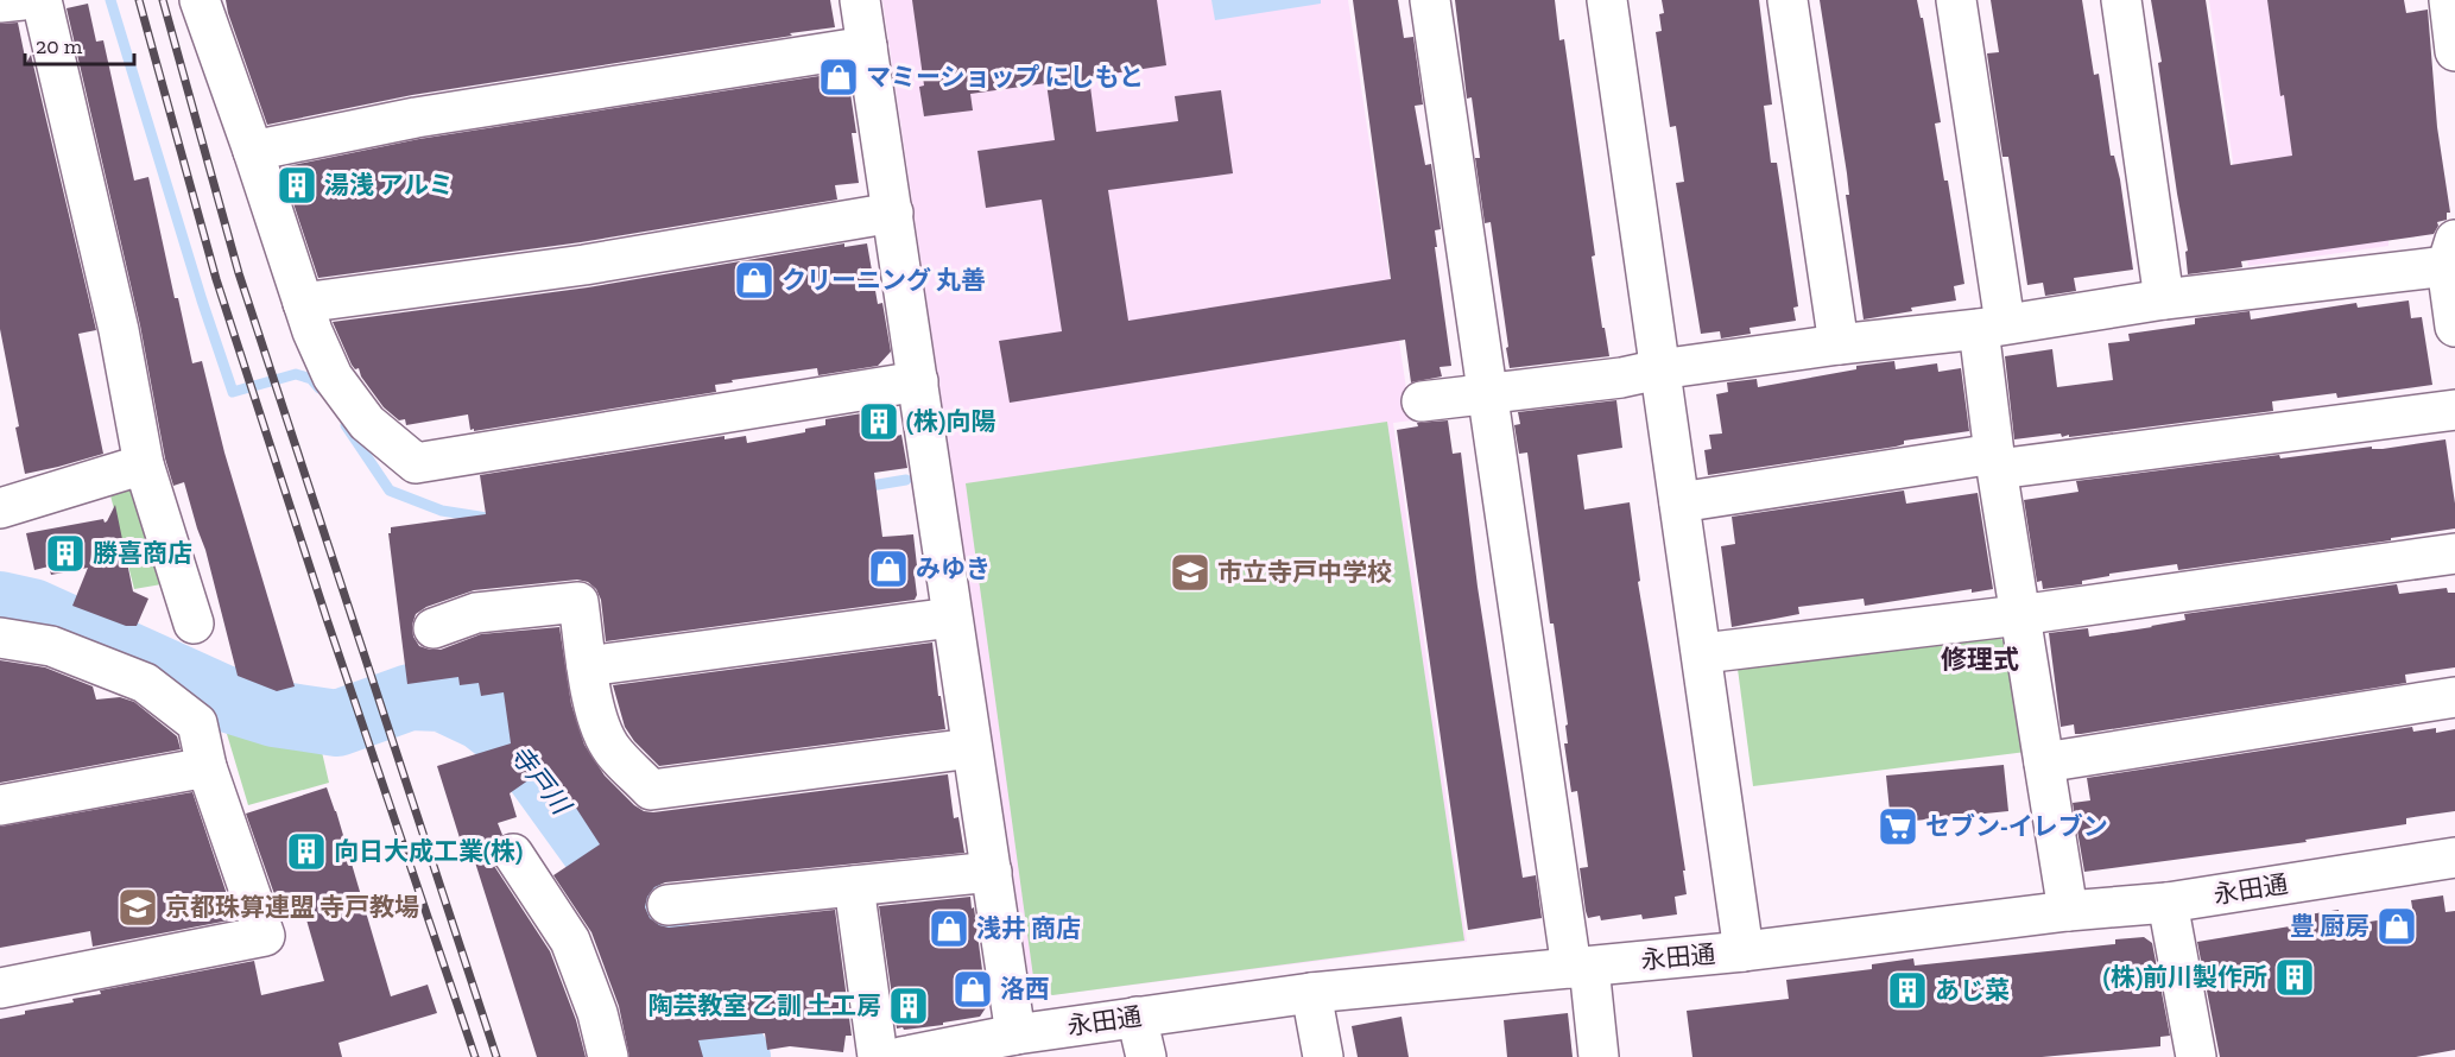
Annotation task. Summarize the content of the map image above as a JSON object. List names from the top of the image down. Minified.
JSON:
{"streets":{"street":["永田通"]},"districts":["修理式"],"water":["寺戸川"],"places":{"shop":["マミーショップ にしもと","クリーニング 丸善","みゆき","豊 厨房","浅井 商店","洛西"],"building":["湯浅 アルミ","(株)向陽","勝喜商店","向日大成工業(株)","(株)前川製作所","あじ菜","陶芸教室 乙訓 土工房"],"school or university":["市立寺戸中学校","京都珠算連盟 寺戸教場"],"supermarket":["セブン-イレブン"]},"scale_bar":"20 m"}
